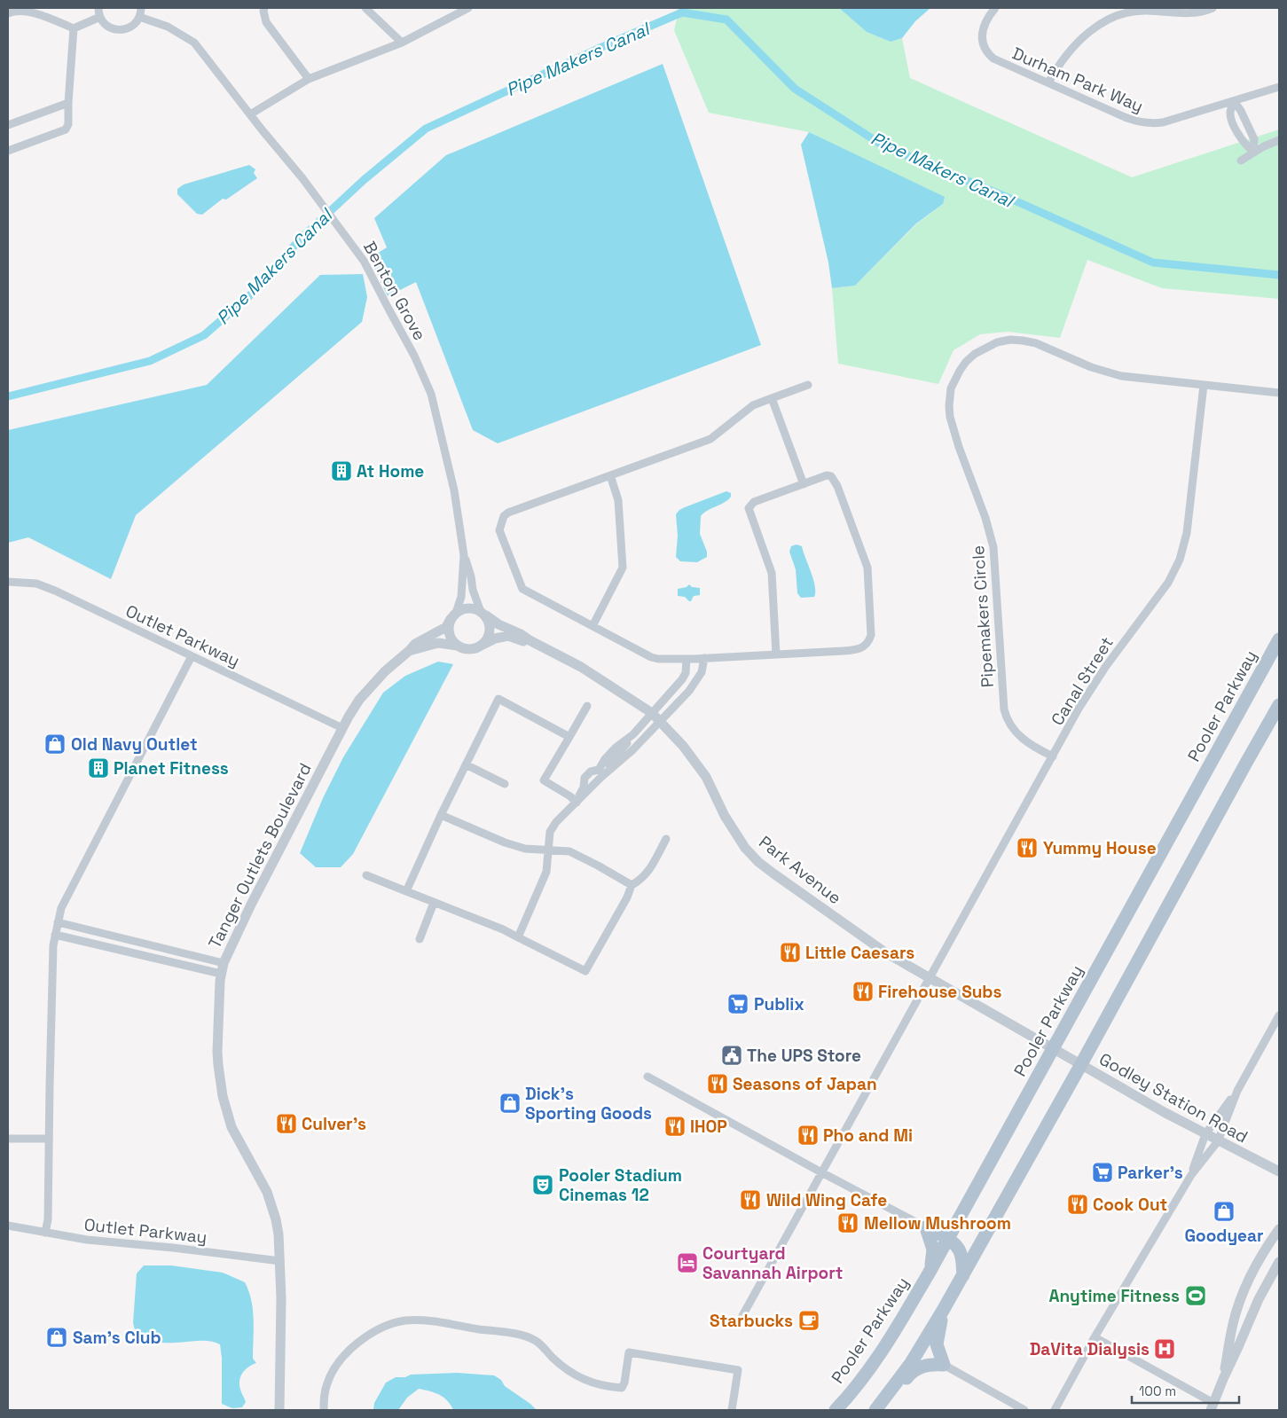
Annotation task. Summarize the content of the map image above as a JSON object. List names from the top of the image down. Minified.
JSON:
{"streets":{"main road":["Pooler Parkway"],"street":["Durham Park Way","Benton Grove","Pipemakers Circle","Outlet Parkway","Canal Street","Tanger Outlets Boulevard","Park Avenue","Godley Station Road"]},"crossings":[["Benton Grove","Tanger Outlets Boulevard"],["Benton Grove","Park Avenue"],["Pipemakers Circle","Canal Street"],["Outlet Parkway","Tanger Outlets Boulevard"],["Canal Street","Park Avenue"],["Pooler Parkway","Park Avenue"],["Pooler Parkway","Godley Station Road"],["Tanger Outlets Boulevard","Park Avenue"],["Park Avenue","Godley Station Road"]],"water":["Pipe Makers Canal"],"places":{"building":["At Home","Planet Fitness"],"shop":["Old Navy Outlet","Dick's Sporting Goods","Goodyear","Sam's Club"],"restaurant":["Yummy House","Little Caesars","Firehouse Subs","Seasons of Japan","Culver's","IHOP","Pho and Mi","Wild Wing Cafe","Cook Out","Mellow Mushroom"],"supermarket":["Publix","Parker's"],"public building":["The UPS Store"],"theatre":["Pooler Stadium Cinemas 12"],"hotel":["Courtyard Savannah Airport"],"sports":["Anytime Fitness"],"cafe":["Starbucks"],"hospital":["DaVita Dialysis"]},"scale_bar":"100 m"}
